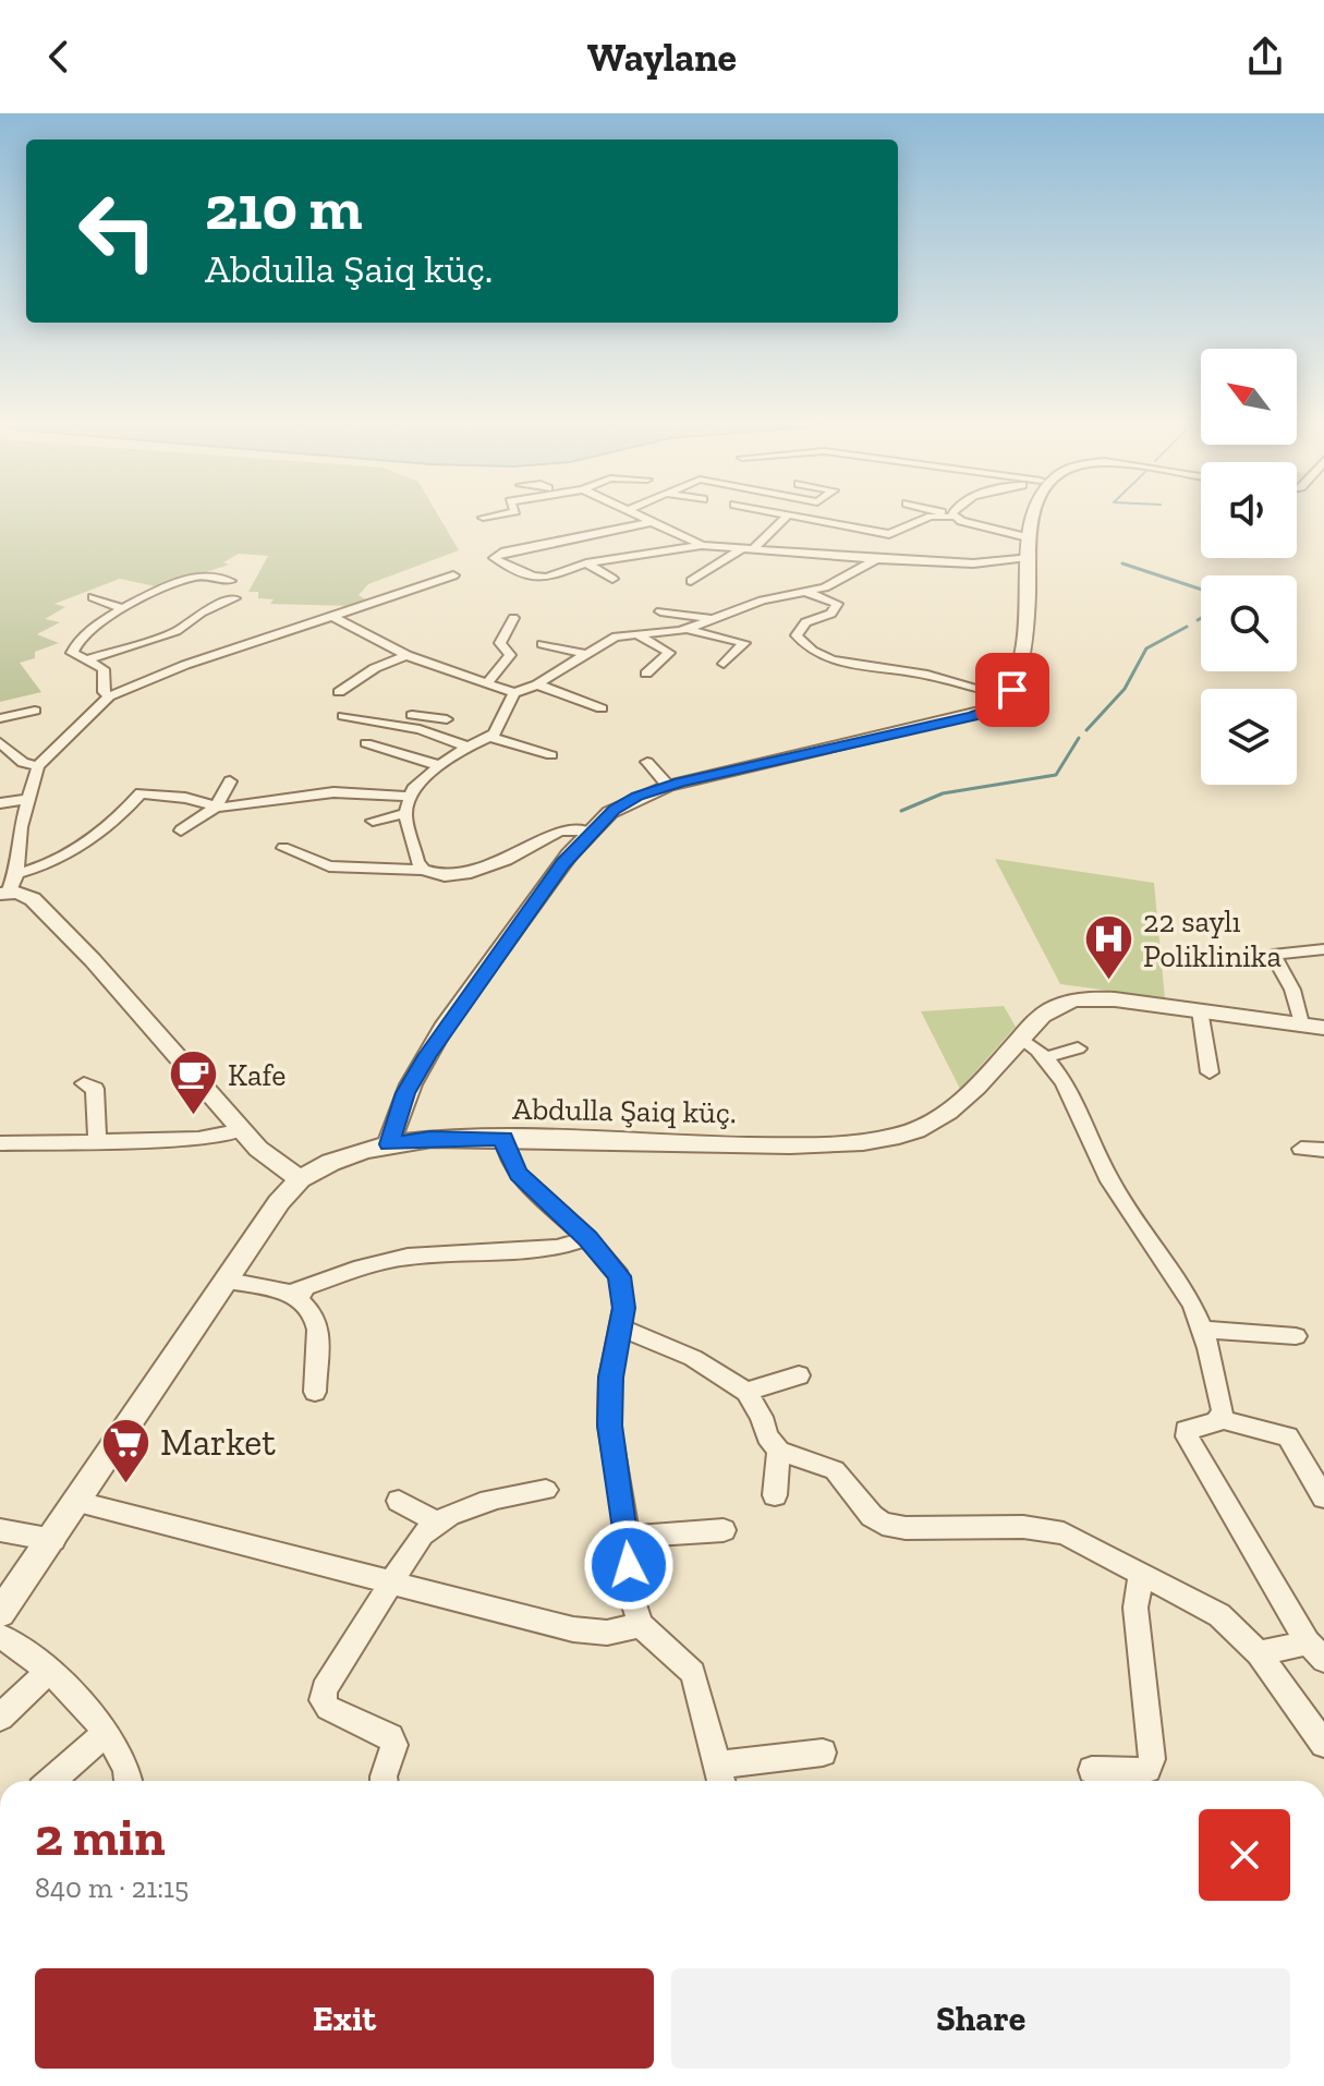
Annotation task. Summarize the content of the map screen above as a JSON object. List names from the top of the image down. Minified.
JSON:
{"streets":{"street":["Abdulla Şaiq küç."]},"places":{"hospital":["22 saylı Poliklinika"],"cafe":["Kafe"],"supermarket":["Market"]},"north":"top left","page":{"header":"Waylane","turn":["210 m","Abdulla Şaiq küç."],"heading":["2 min","840 m · 21:15"],"buttons":["Exit","Share"]}}
